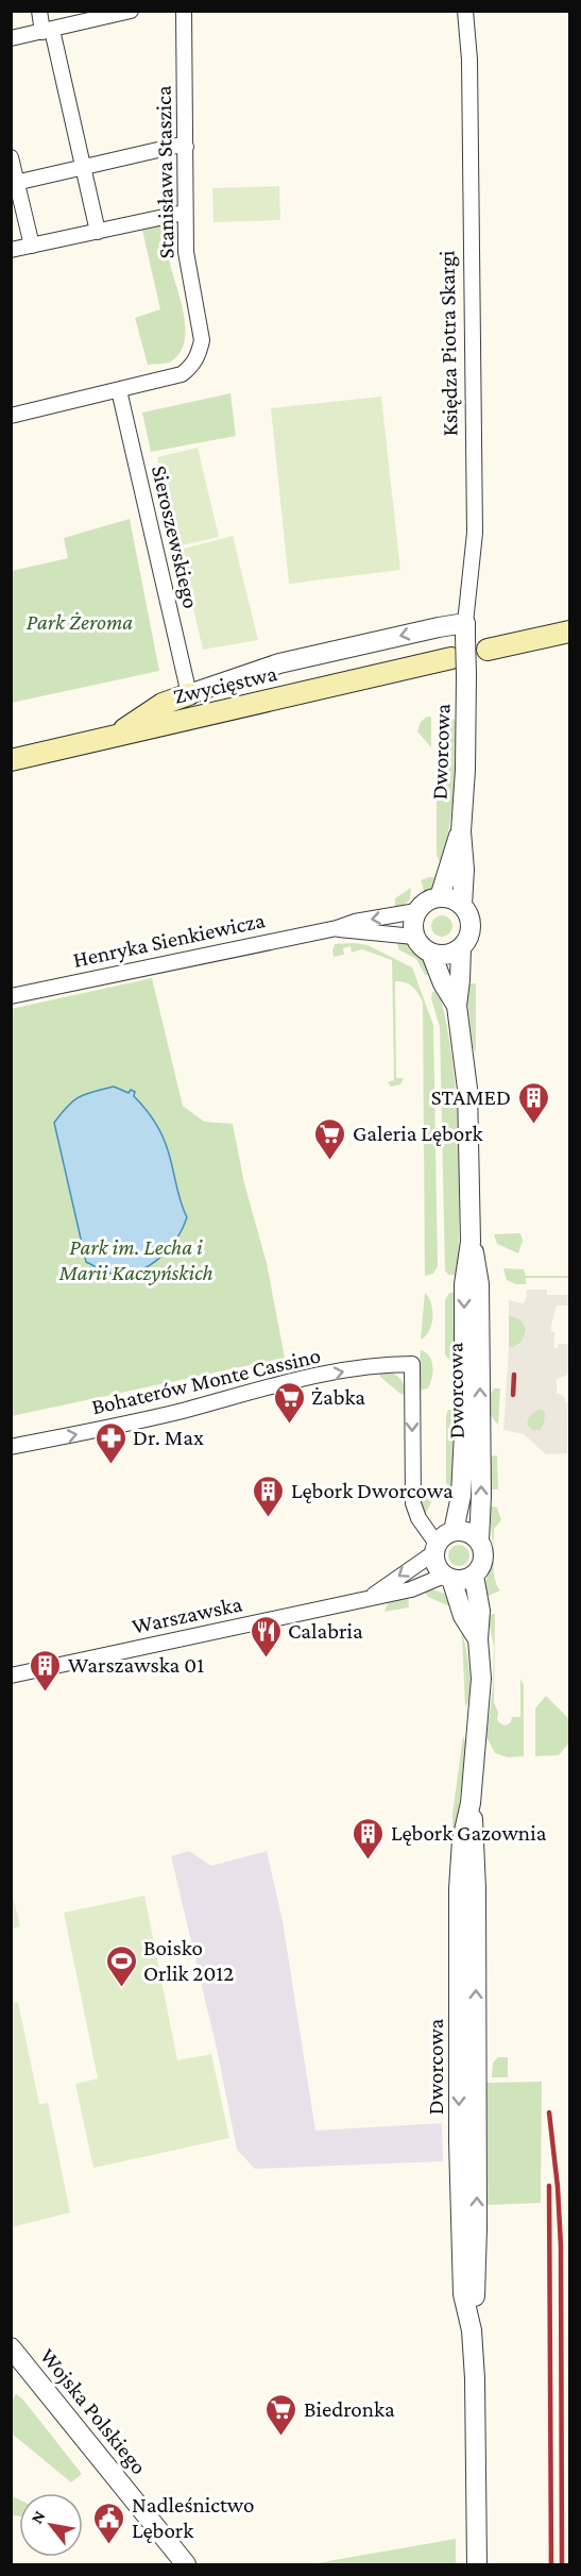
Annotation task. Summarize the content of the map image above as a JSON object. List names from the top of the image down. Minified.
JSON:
{"streets":{"main road":["Zwycięstwa"],"street":["Stanisława Staszica","Księdza Piotra Skargi","Sieroszewskiego","Dworcowa","Henryka Sienkiewicza","Bohaterów Monte Cassino","Warszawska","Wojska Polskiego"]},"crossings":[["Stanisława Staszica","Sieroszewskiego"],["Księdza Piotra Skargi","Dworcowa"],["Dworcowa","Henryka Sienkiewicza"],["Dworcowa","Bohaterów Monte Cassino"],["Dworcowa","Warszawska"]],"one_way":["Bohaterów Monte Cassino"],"parks":["Park Żeroma","Park im. Lecha i Marii Kaczyńskich"],"places":{"building":["STAMED","Lębork Dworcowa","Warszawska 01","Lębork Gazownia"],"supermarket":["Galeria Lębork","Żabka","Biedronka"],"pharmacy":["Dr. Max"],"restaurant":["Calabria"],"sports":["Boisko Orlik 2012"],"public building":["Nadleśnictwo Lębork"]},"north":"top left"}
